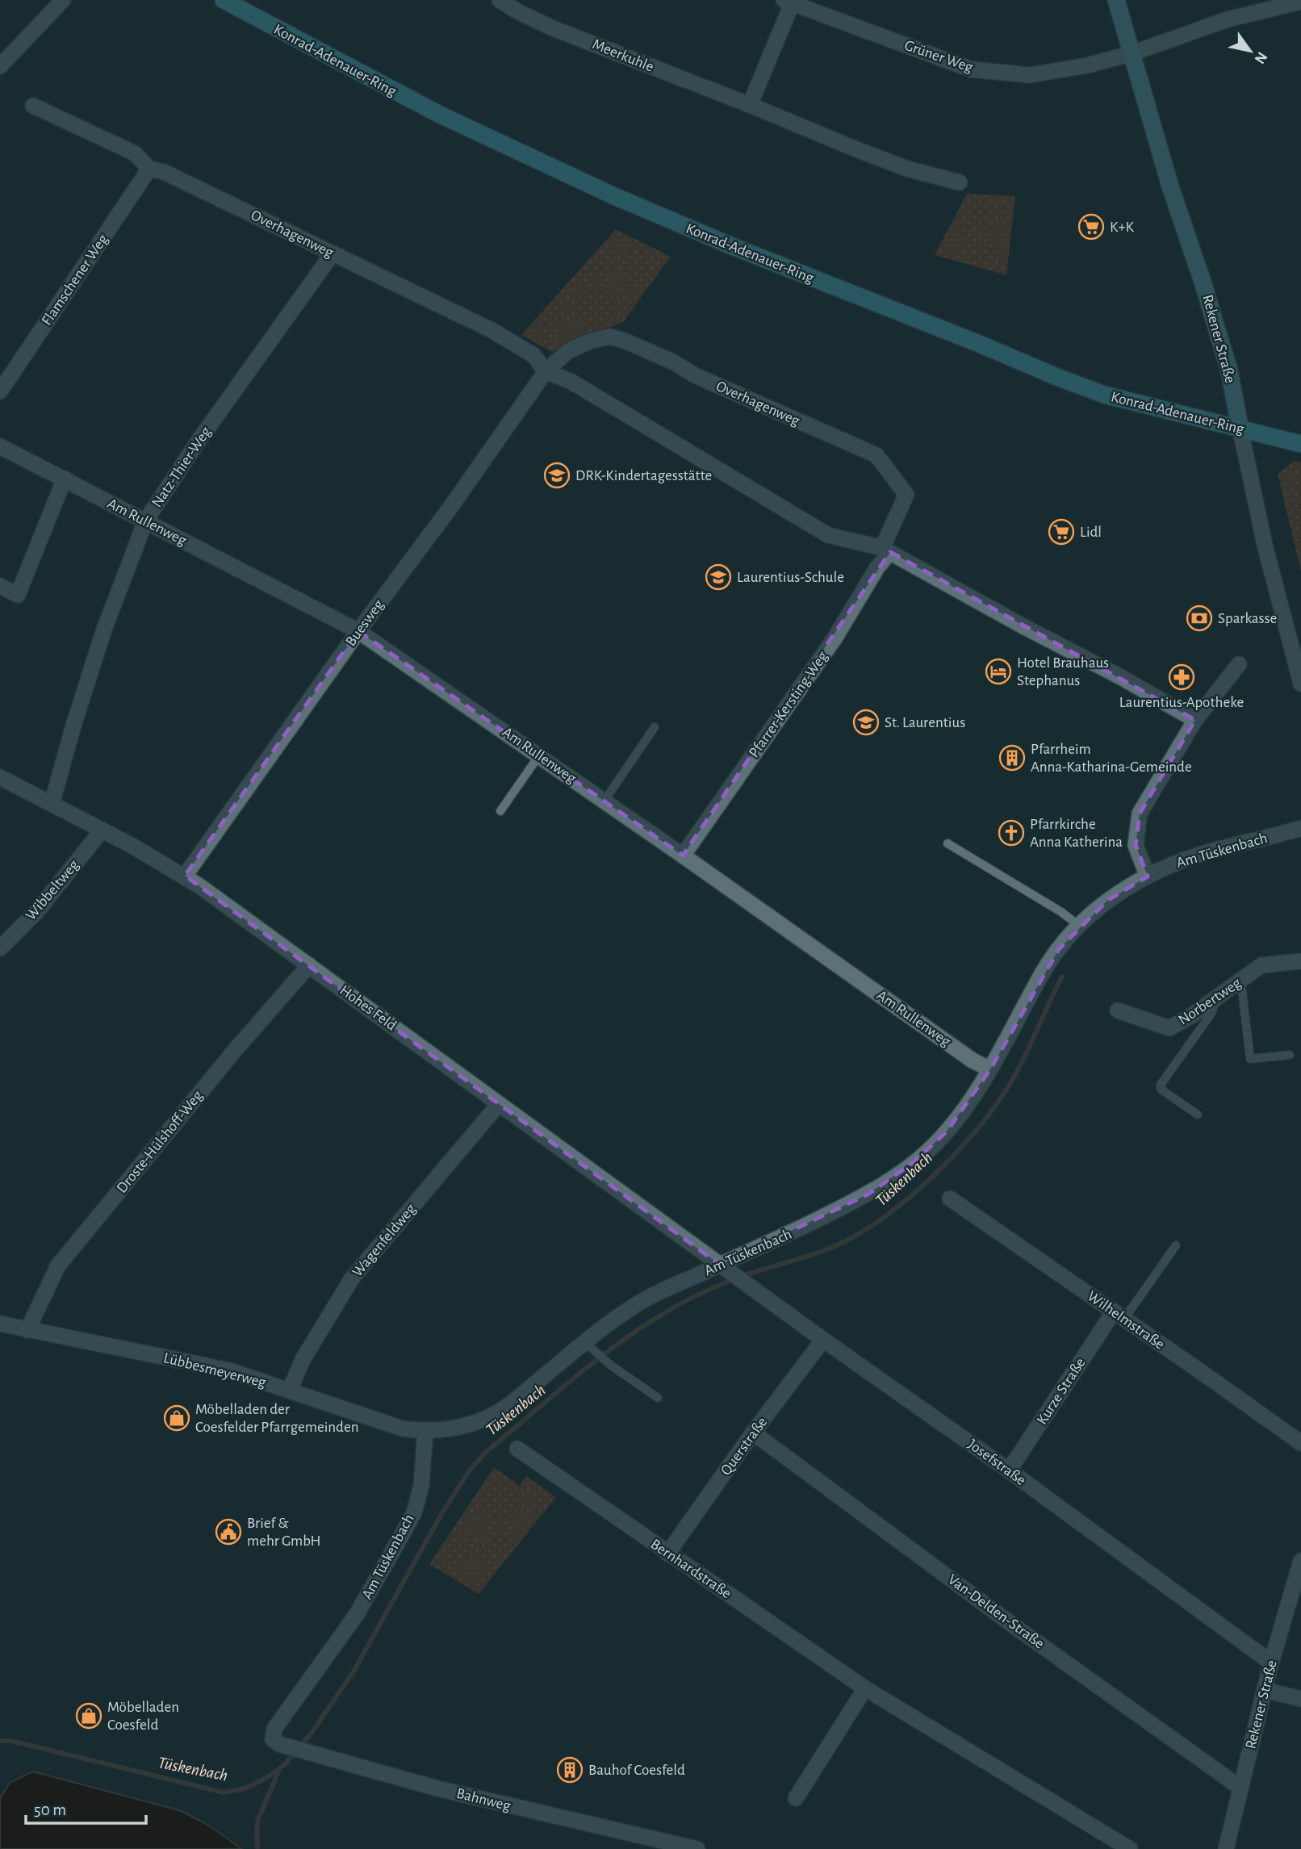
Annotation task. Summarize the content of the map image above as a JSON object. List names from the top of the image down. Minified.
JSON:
{"streets":{"main road":["Konrad-Adenauer-Ring"],"street":["Meerkuhle","Grüner Weg","Overhagenweg","Flamschener Weg","Rekener Straße","Natz-Thier-Weg","Am Rullenweg","Buesweg","Pfarrer-Kersting-Weg","Am Tüskenbach","Wibbeltweg","Norbertweg","Hohes Feld","Droste-Hülshoff-Weg","Wagenfeldweg","Wilhelmstraße","Lübbesmeyerweg","Kurze Straße","Querstraße","Josefstraße","Bernhardstraße","Van-Delden-Straße","Bahnweg"]},"crossings":[["Grüner Weg","Rekener Straße"],["Konrad-Adenauer-Ring","Rekener Straße"],["Overhagenweg","Flamschener Weg"],["Overhagenweg","Natz-Thier-Weg"],["Overhagenweg","Buesweg"],["Overhagenweg","Pfarrer-Kersting-Weg"],["Rekener Straße","Josefstraße"],["Rekener Straße","Van-Delden-Straße"],["Natz-Thier-Weg","Am Rullenweg"],["Natz-Thier-Weg","Hohes Feld"],["Am Rullenweg","Buesweg"],["Am Rullenweg","Pfarrer-Kersting-Weg"],["Am Rullenweg","Am Tüskenbach"],["Buesweg","Hohes Feld"],["Am Tüskenbach","Hohes Feld"],["Am Tüskenbach","Lübbesmeyerweg"],["Am Tüskenbach","Josefstraße"],["Am Tüskenbach","Bahnweg"],["Wibbeltweg","Hohes Feld"],["Hohes Feld","Droste-Hülshoff-Weg"],["Hohes Feld","Wagenfeldweg"],["Hohes Feld","Josefstraße"],["Droste-Hülshoff-Weg","Lübbesmeyerweg"],["Wagenfeldweg","Lübbesmeyerweg"],["Wilhelmstraße","Kurze Straße"],["Kurze Straße","Josefstraße"],["Querstraße","Josefstraße"],["Querstraße","Bernhardstraße"],["Querstraße","Van-Delden-Straße"]],"water":["Tüskenbach"],"places":{"supermarket":["K+K","Lidl"],"school or university":["DRK-Kindertagesstätte","Laurentius-Schule","St. Laurentius"],"bank":["Sparkasse"],"hotel":["Hotel Brauhaus Stephanus"],"pharmacy":["Laurentius-Apotheke"],"building":["Pfarrheim Anna-Katharina-Gemeinde","Bauhof Coesfeld"],"church":["Pfarrkirche Anna Katherina"],"shop":["Möbelladen der Coesfelder Pfarrgemeinden","Möbelladen Coesfeld"],"public building":["Brief & mehr GmbH"]},"scale_bar":"50 m","north":"bottom right"}
